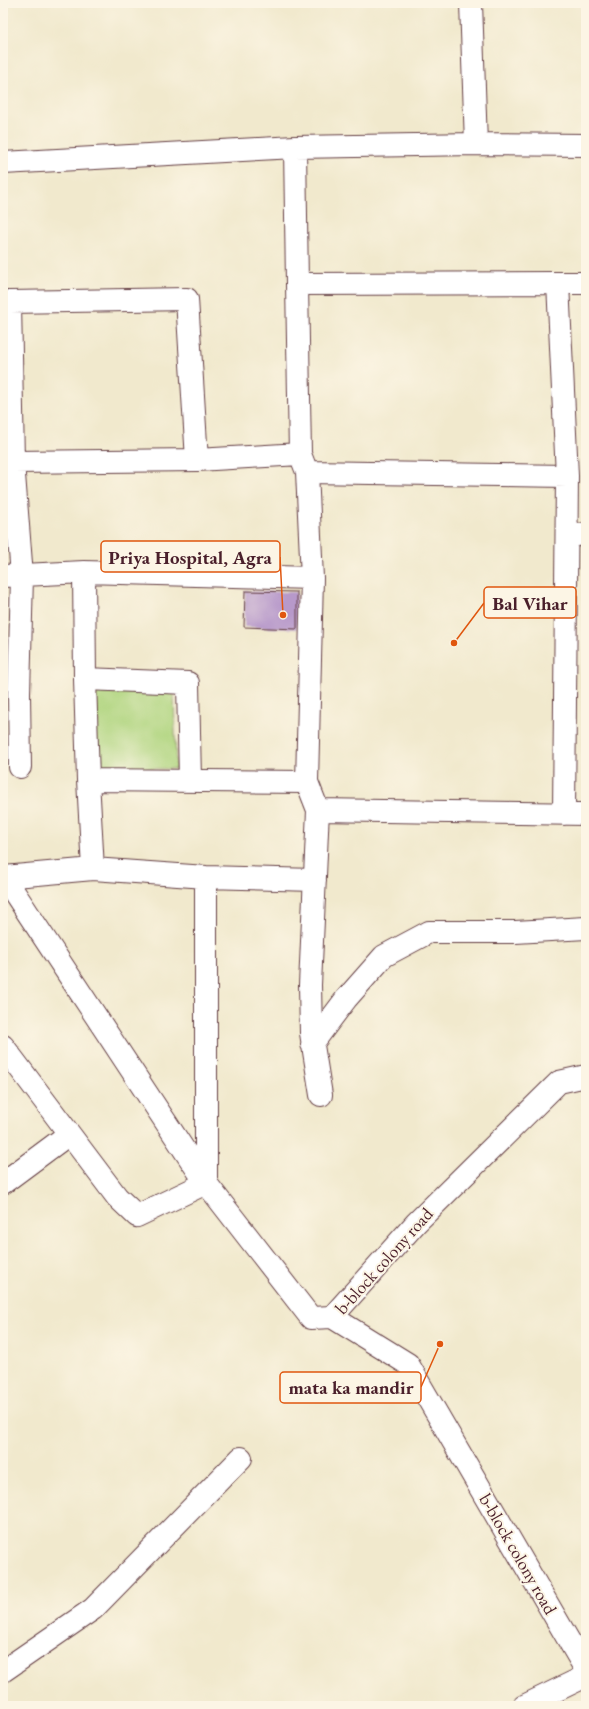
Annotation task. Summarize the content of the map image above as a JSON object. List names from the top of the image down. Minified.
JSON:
{"streets":{"street":["b-block colony road"]},"places":["Priya Hospital, Agra","Bal Vihar","mata ka mandir"]}
